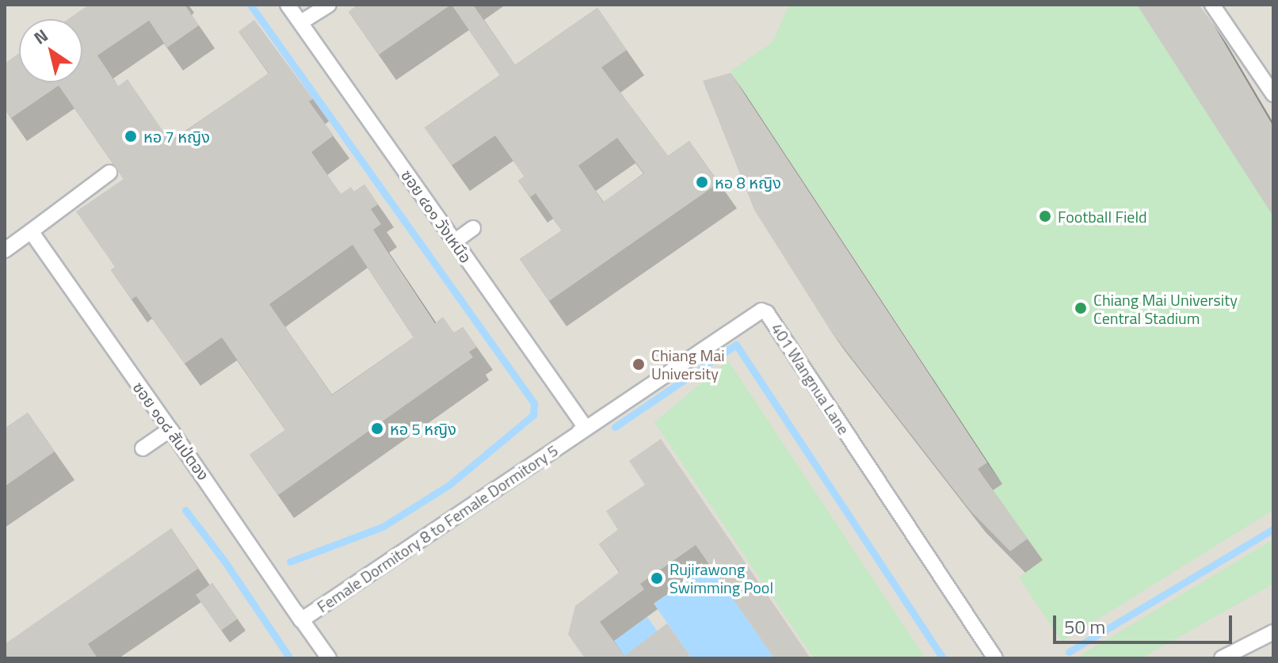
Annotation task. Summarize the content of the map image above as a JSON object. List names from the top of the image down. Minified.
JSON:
{"streets":{"lane":["ซอย ๔๐๑ วังเหนึอ","401 Wangnua Lane","Female Dormitory 8 to Female Dormitory 5"]},"crossings":[["ซอย ๔๐๑ วังเหนึอ","401 Wangnua Lane"],["401 Wangnua Lane","Female Dormitory 8 to Female Dormitory 5"]],"places":["หอ 7 หญิง","หอ 8 หญิง","Football Field","Chiang Mai University Central Stadium","Chiang Mai University","หอ 5 หญิง","Rujirawong Swimming Pool"],"scale_bar":"50 m","north":"top left"}
